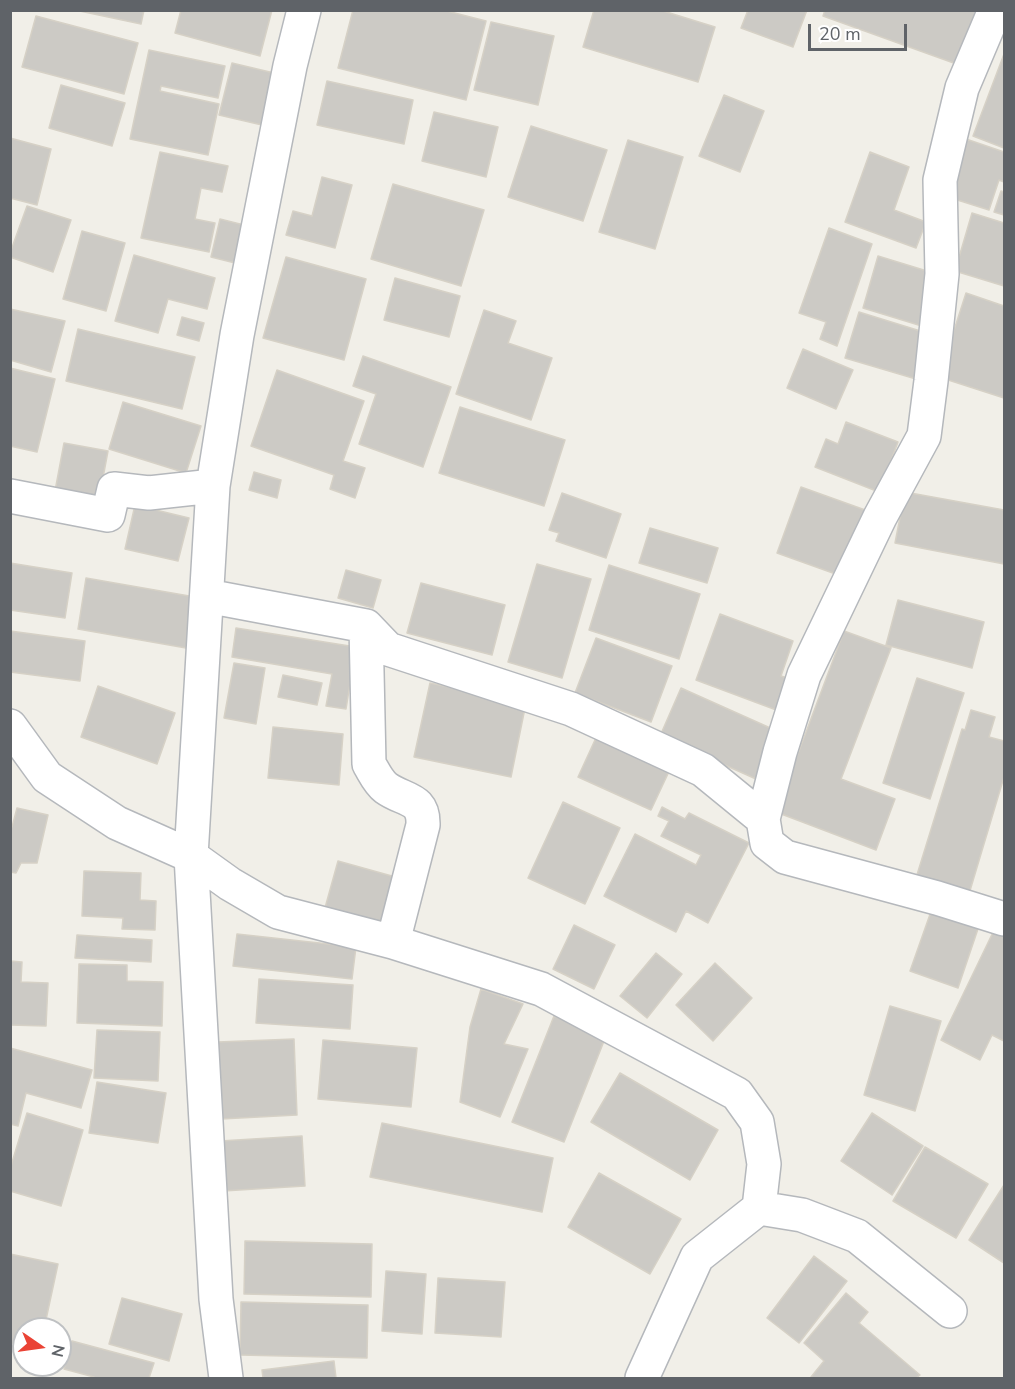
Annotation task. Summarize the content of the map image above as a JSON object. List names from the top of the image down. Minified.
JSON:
{"scale_bar":"20 m","north":"right"}
